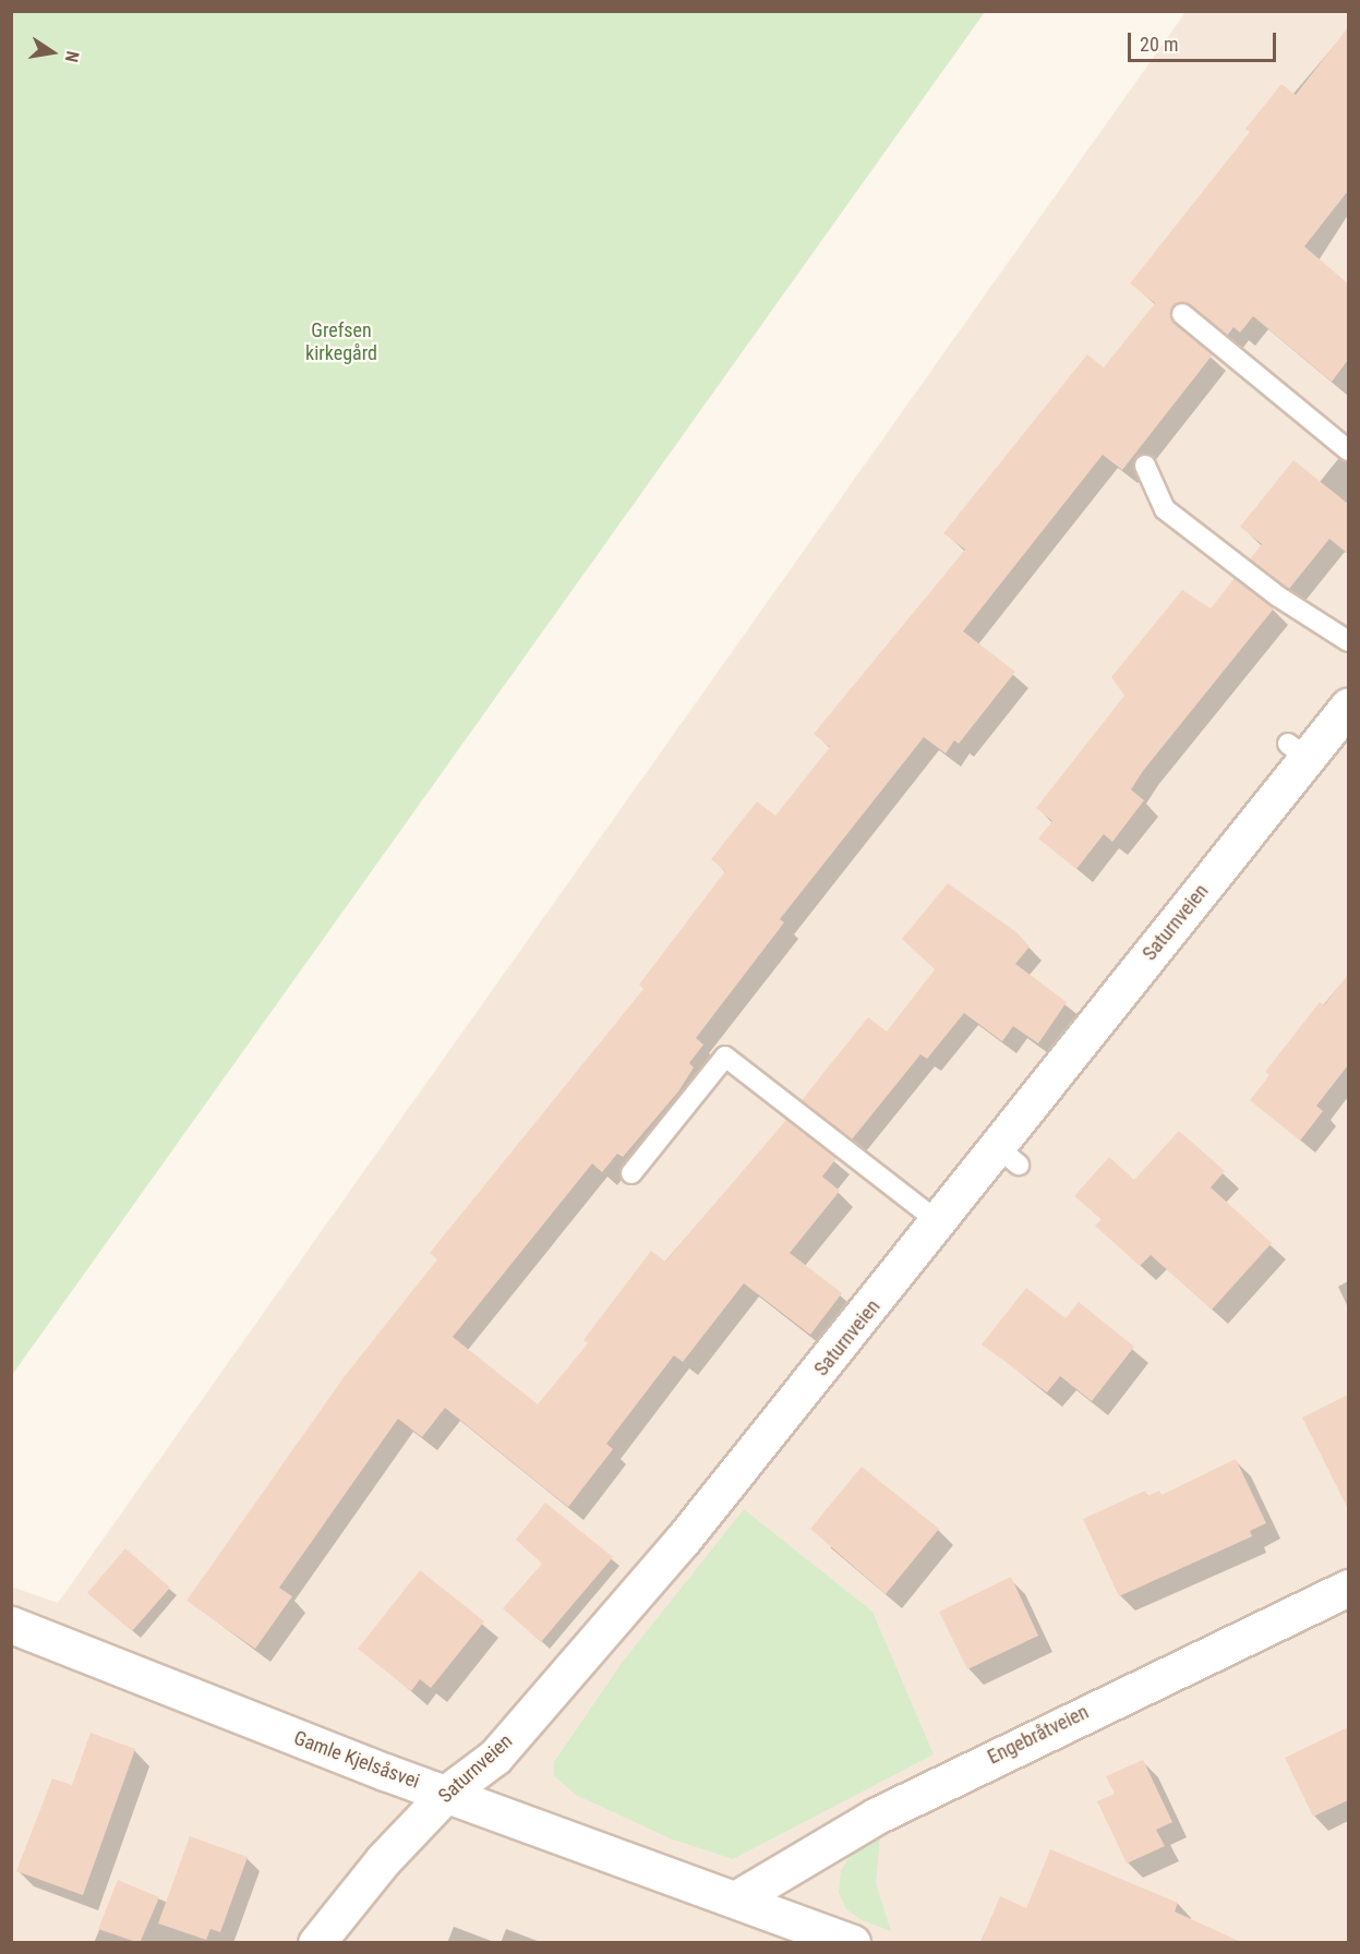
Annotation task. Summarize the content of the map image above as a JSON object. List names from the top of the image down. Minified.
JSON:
{"streets":{"street":["Saturnveien","Engebråtveien","Gamle Kjelsåsvei"]},"crossings":[["Saturnveien","Gamle Kjelsåsvei"],["Engebråtveien","Gamle Kjelsåsvei"]],"parks":["Grefsen kirkegård"],"scale_bar":"20 m","north":"right"}
